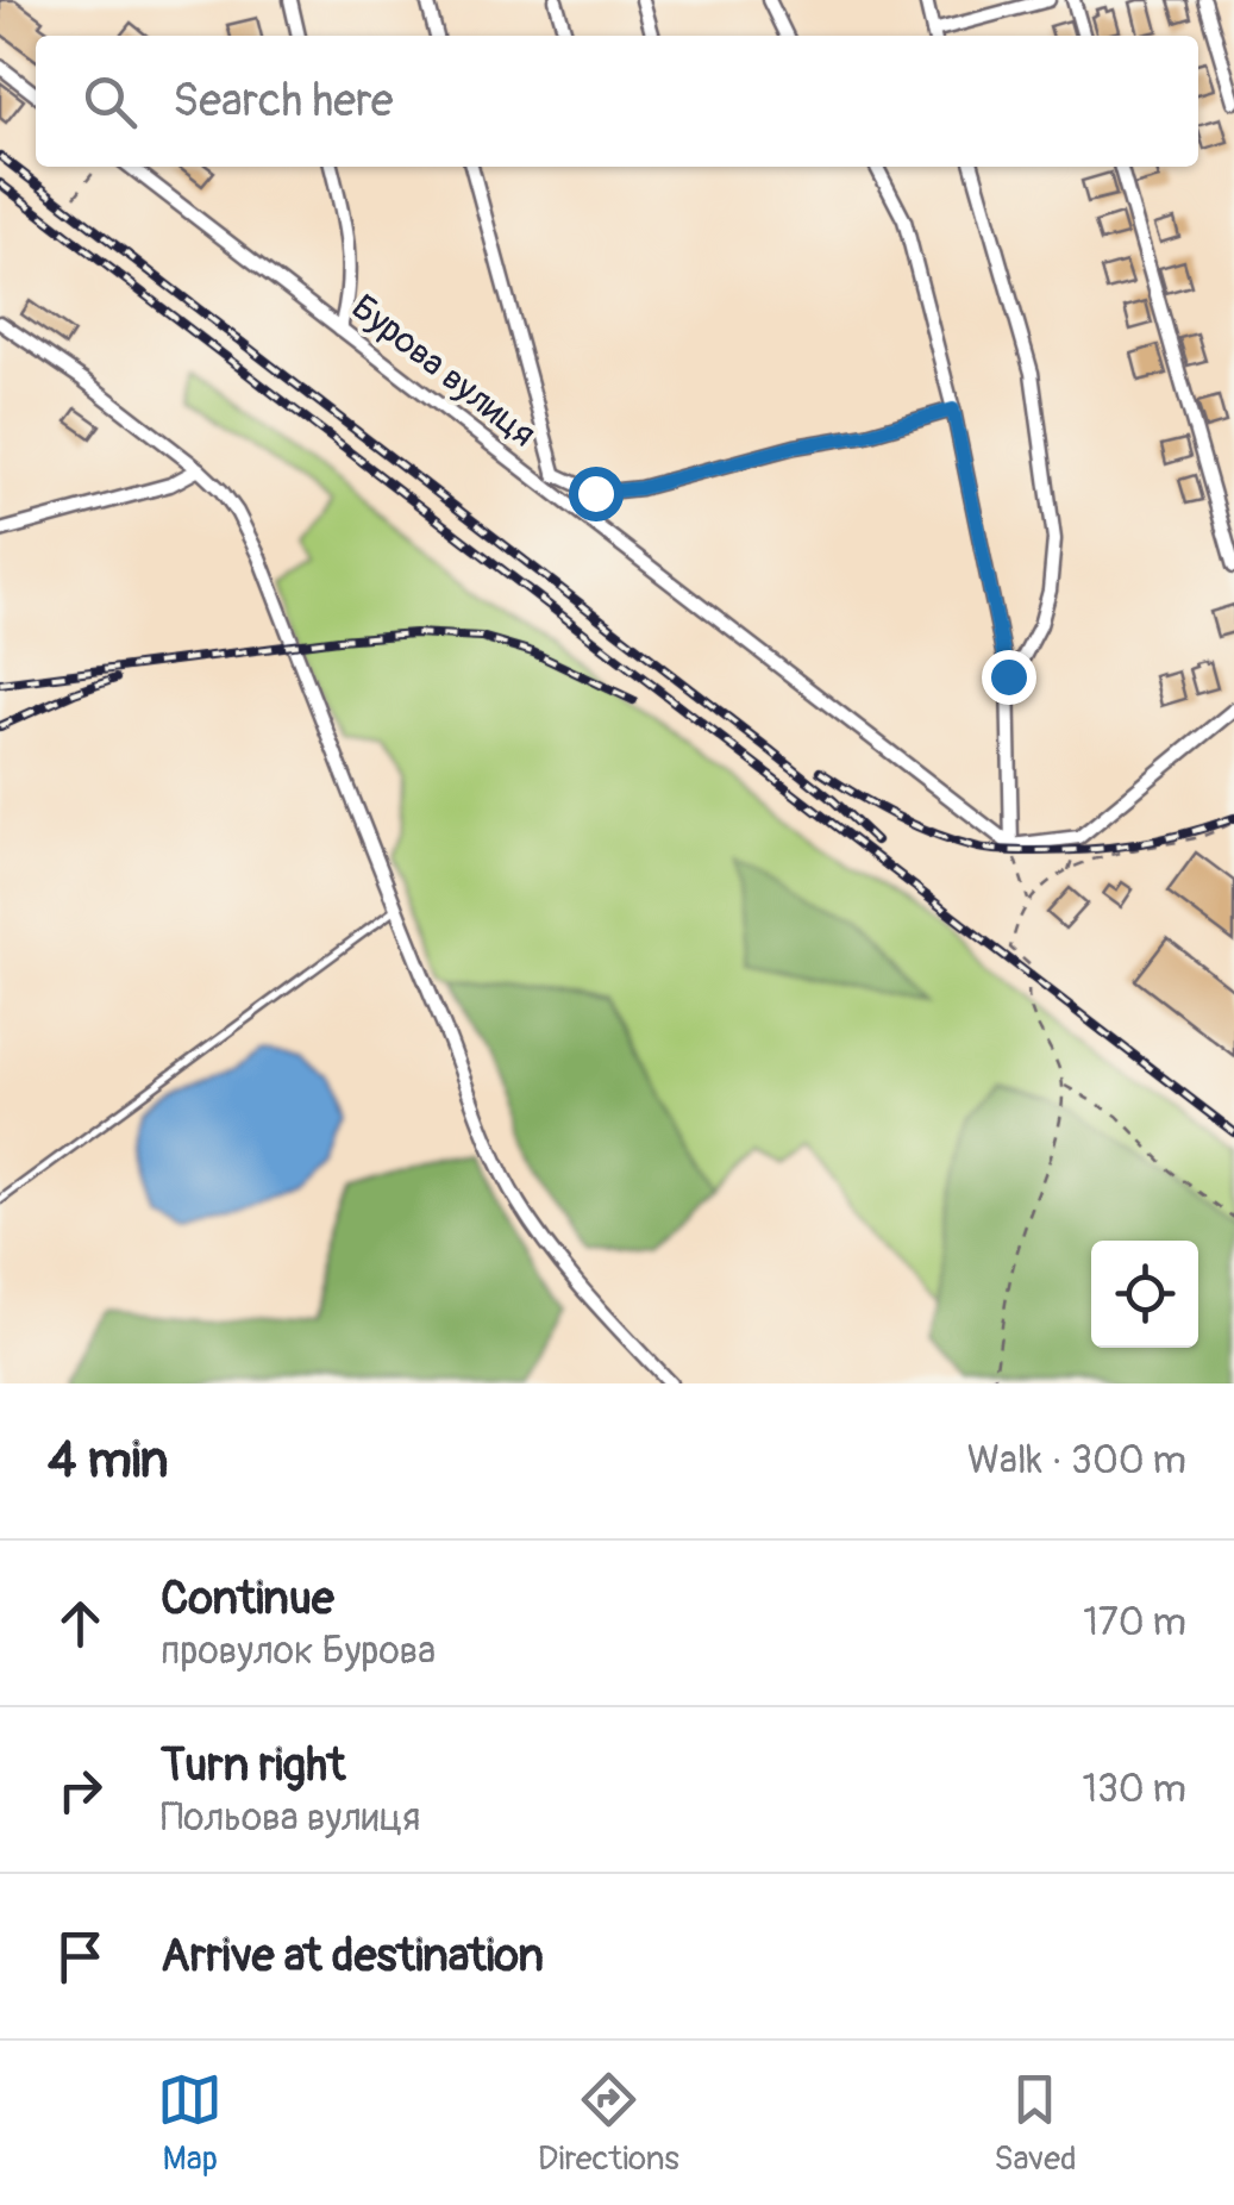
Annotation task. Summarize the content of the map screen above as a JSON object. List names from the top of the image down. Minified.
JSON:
{"streets":{"street":["Бурова вулиця"]},"page":{"search":"Search here","heading":["4 min","Walk · 300 m"],"list":[["Continue","провулок Бурова","170 m"],["Turn right","Польова вулиця","130 m"],"Arrive at destination"],"nav":["Map","Directions","Saved"]}}
